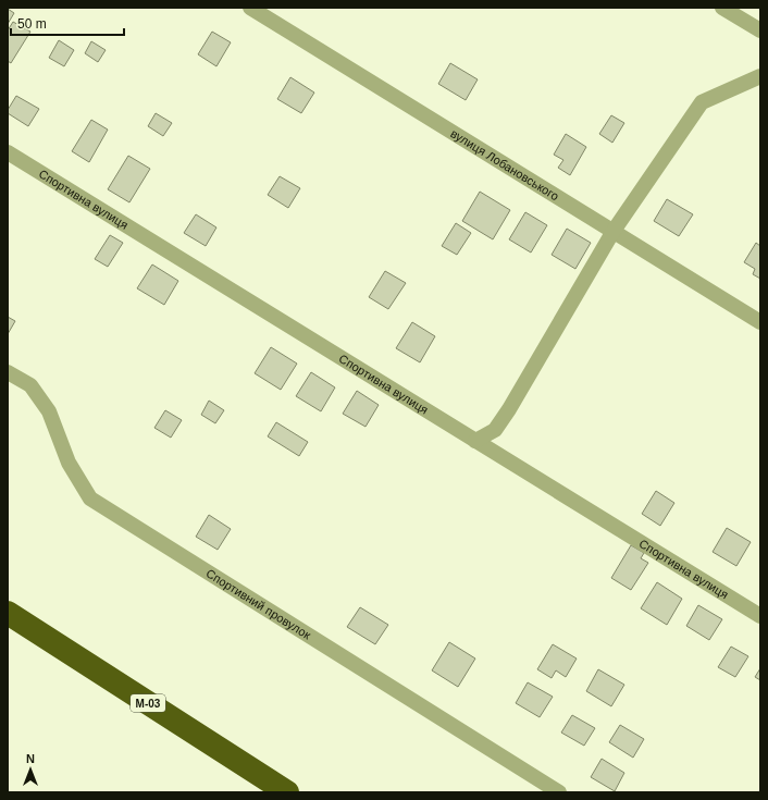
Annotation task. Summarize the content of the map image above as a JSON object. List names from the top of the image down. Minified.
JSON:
{"streets":{"highway":["М-03"],"street":["вулиця Лобановського","Спортивна вулиця","Спортивний провулок"]},"scale_bar":"50 m","north":"top"}
